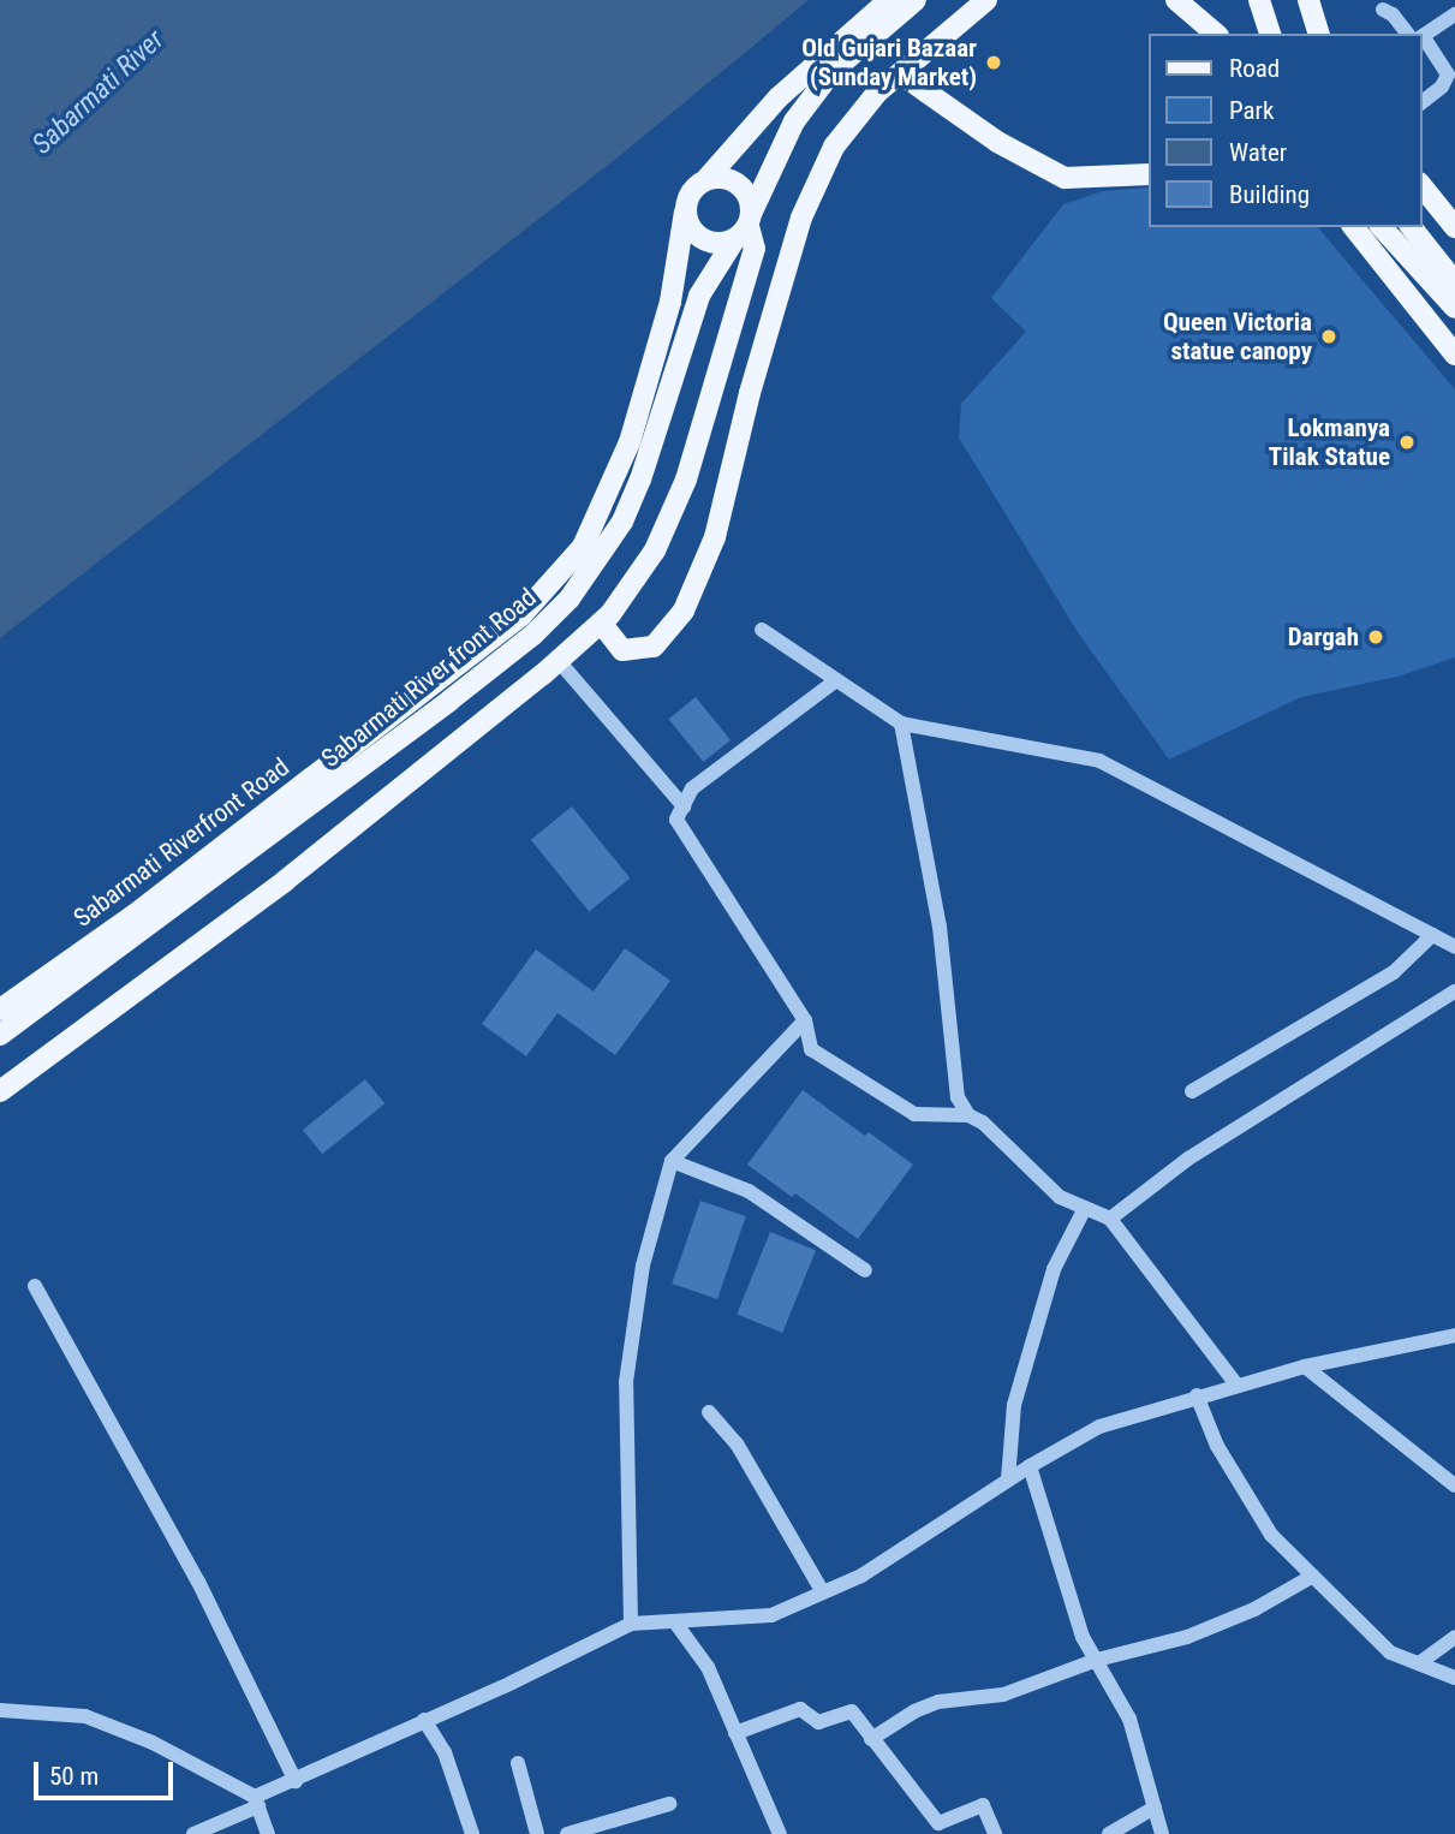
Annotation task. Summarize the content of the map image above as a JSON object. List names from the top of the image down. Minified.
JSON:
{"streets":{"main road":["Sabarmati River front Road","Sabarmati Riverfront Road"]},"crossings":[["Sabarmati River front Road","Sabarmati Riverfront Road"]],"water":["Sabarmati River"],"places":["Old Gujari Bazaar (Sunday Market)","Queen Victoria statue canopy","Lokmanya Tilak Statue","Dargah"],"legend":["Road","Park","Water","Building"],"scale_bar":"50 m"}
